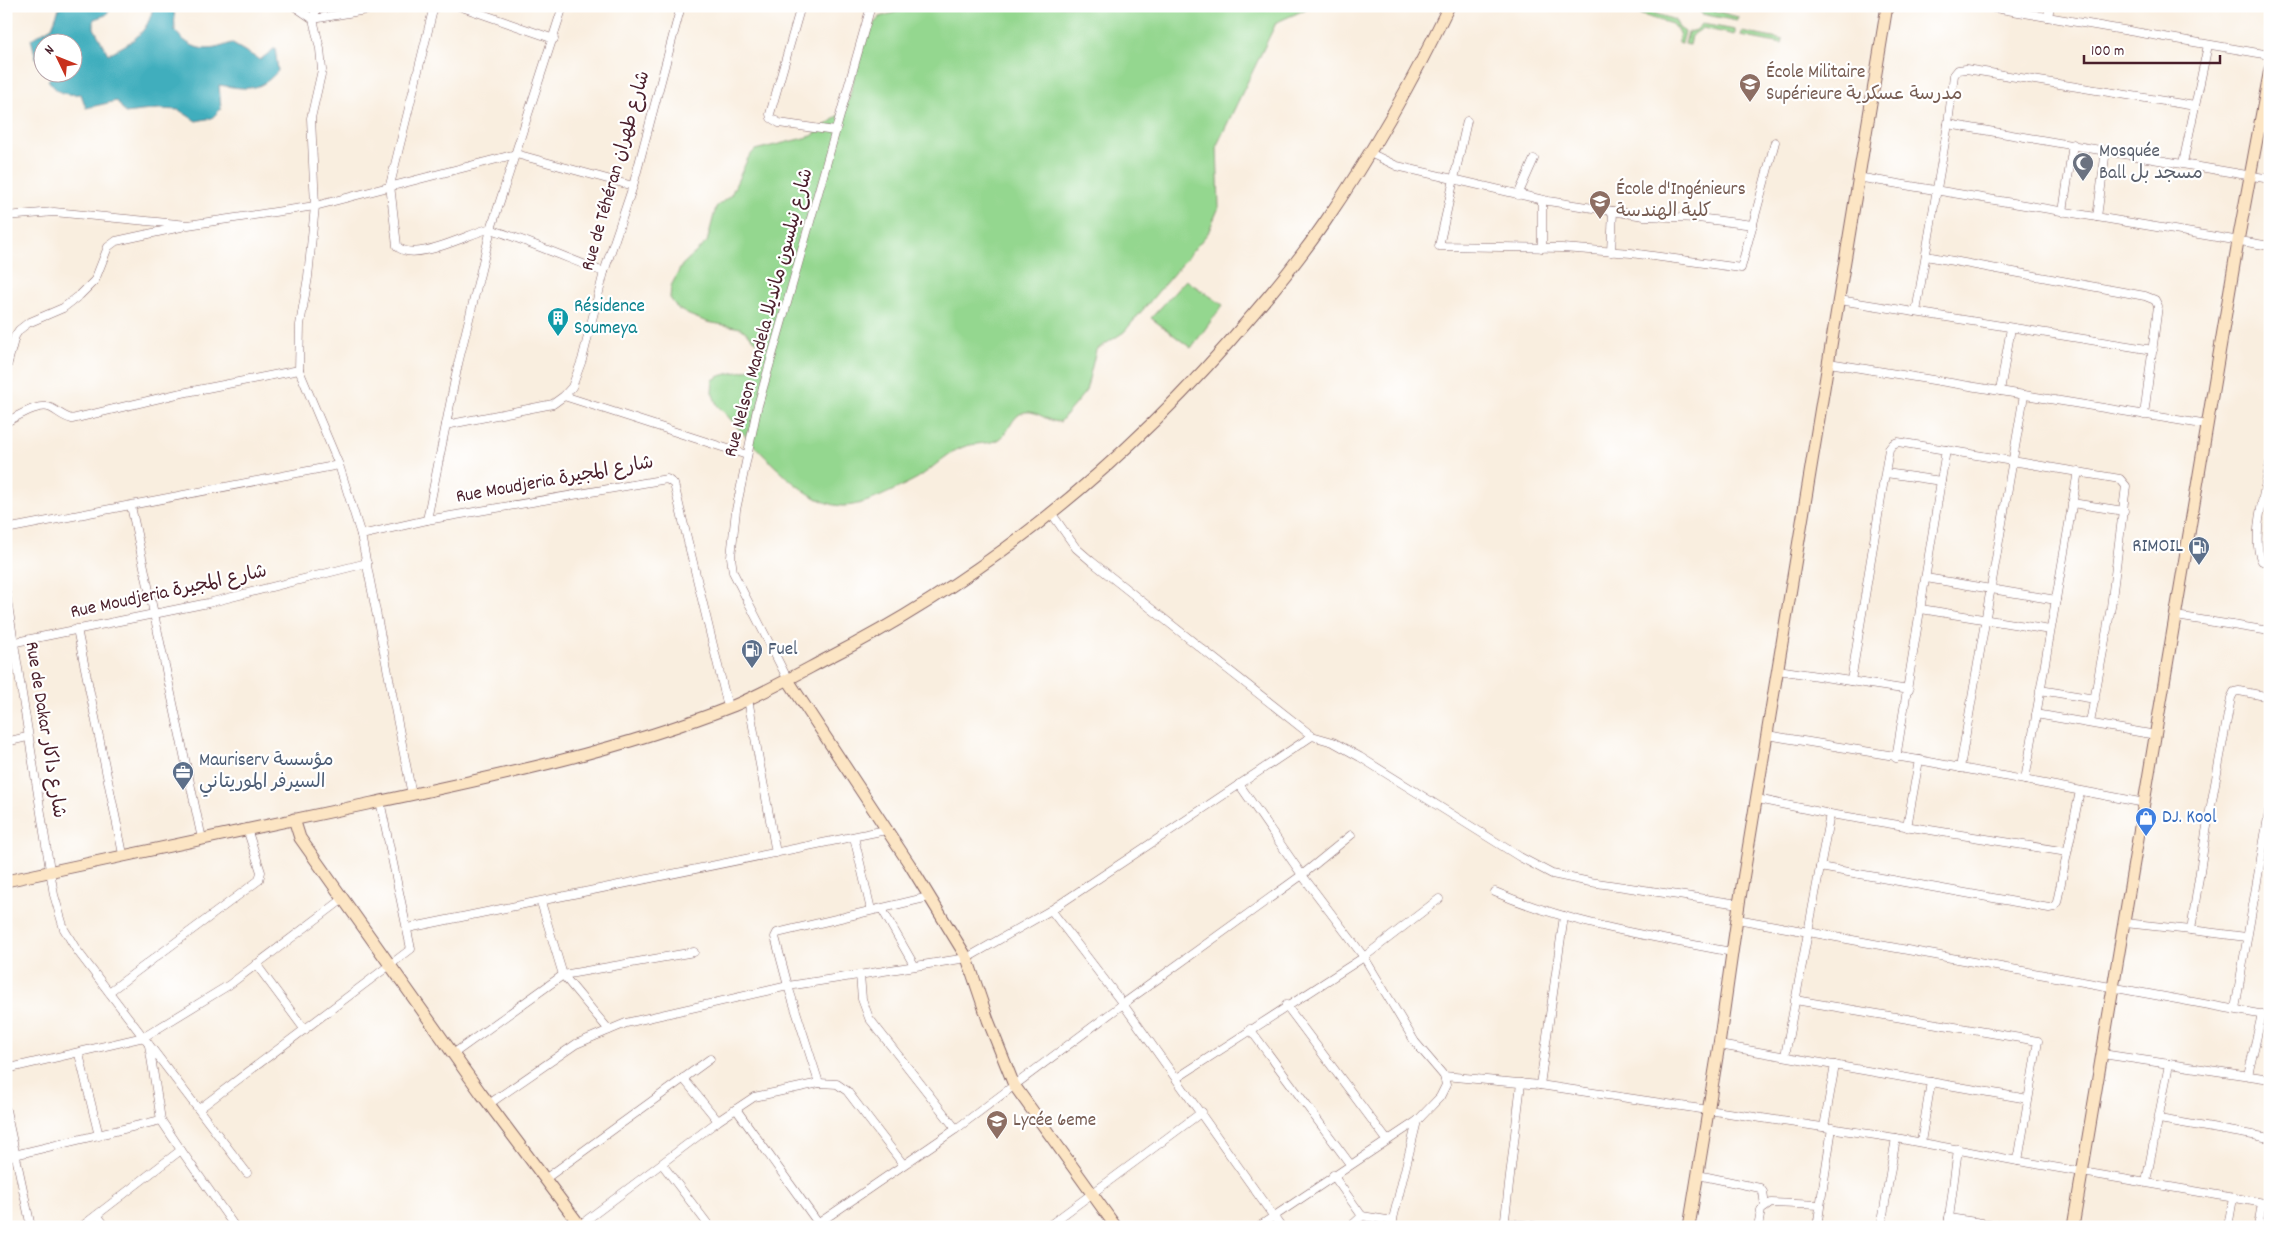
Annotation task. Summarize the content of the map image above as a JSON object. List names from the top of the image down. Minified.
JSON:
{"streets":{"street":["Rue de Téhéran شارع طهران","Rue Nelson Mandela شارع نيلسون مانديلا","Rue Moudjeria شارع المجيرة","Rue de Dakar شارع داكار"]},"crossings":[["Rue Moudjeria شارع المجيرة","Rue de Dakar شارع داكار"]],"places":{"school or university":["École Militaire Supérieure مدرسة عسكرية","École d'Ingénieurs كلية الهندسة","Lycée 6eme"],"mosque":["Mosquée Ball مسجد بل"],"building":["Résidence Soumeya"],"fuel station":["RIMOIL","Fuel"],"office":["Mauriserv مؤسسة السيرفر الموريتاني"],"shop":["DJ. Kool"]},"scale_bar":"100 m","north":"top left"}
